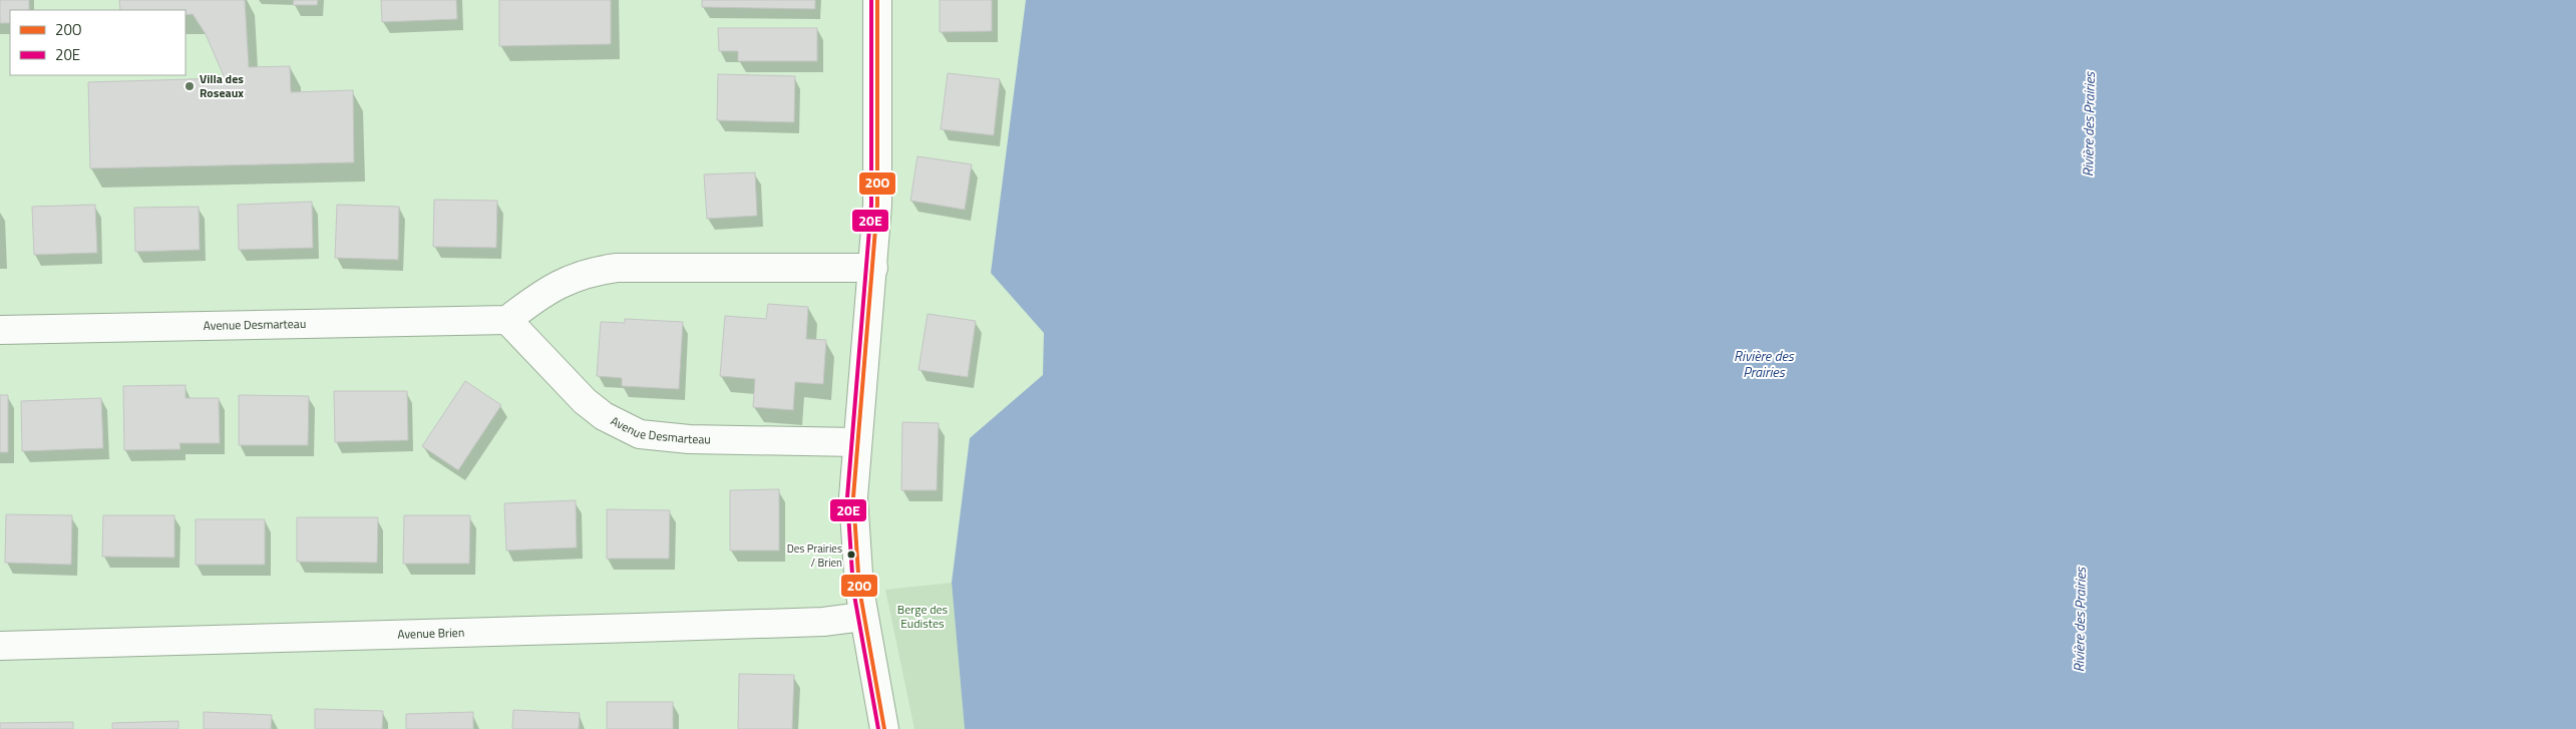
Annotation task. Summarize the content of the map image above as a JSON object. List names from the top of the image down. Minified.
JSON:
{"streets":{"street":["Avenue Desmarteau","Avenue Brien"]},"water":["Rivière des Prairies"],"parks":["Berge des Eudistes"],"places":["Villa des Roseaux","Des Prairies / Brien"],"lines":["transit line 20O","transit line 20E"],"legend":["20O","20E"]}
